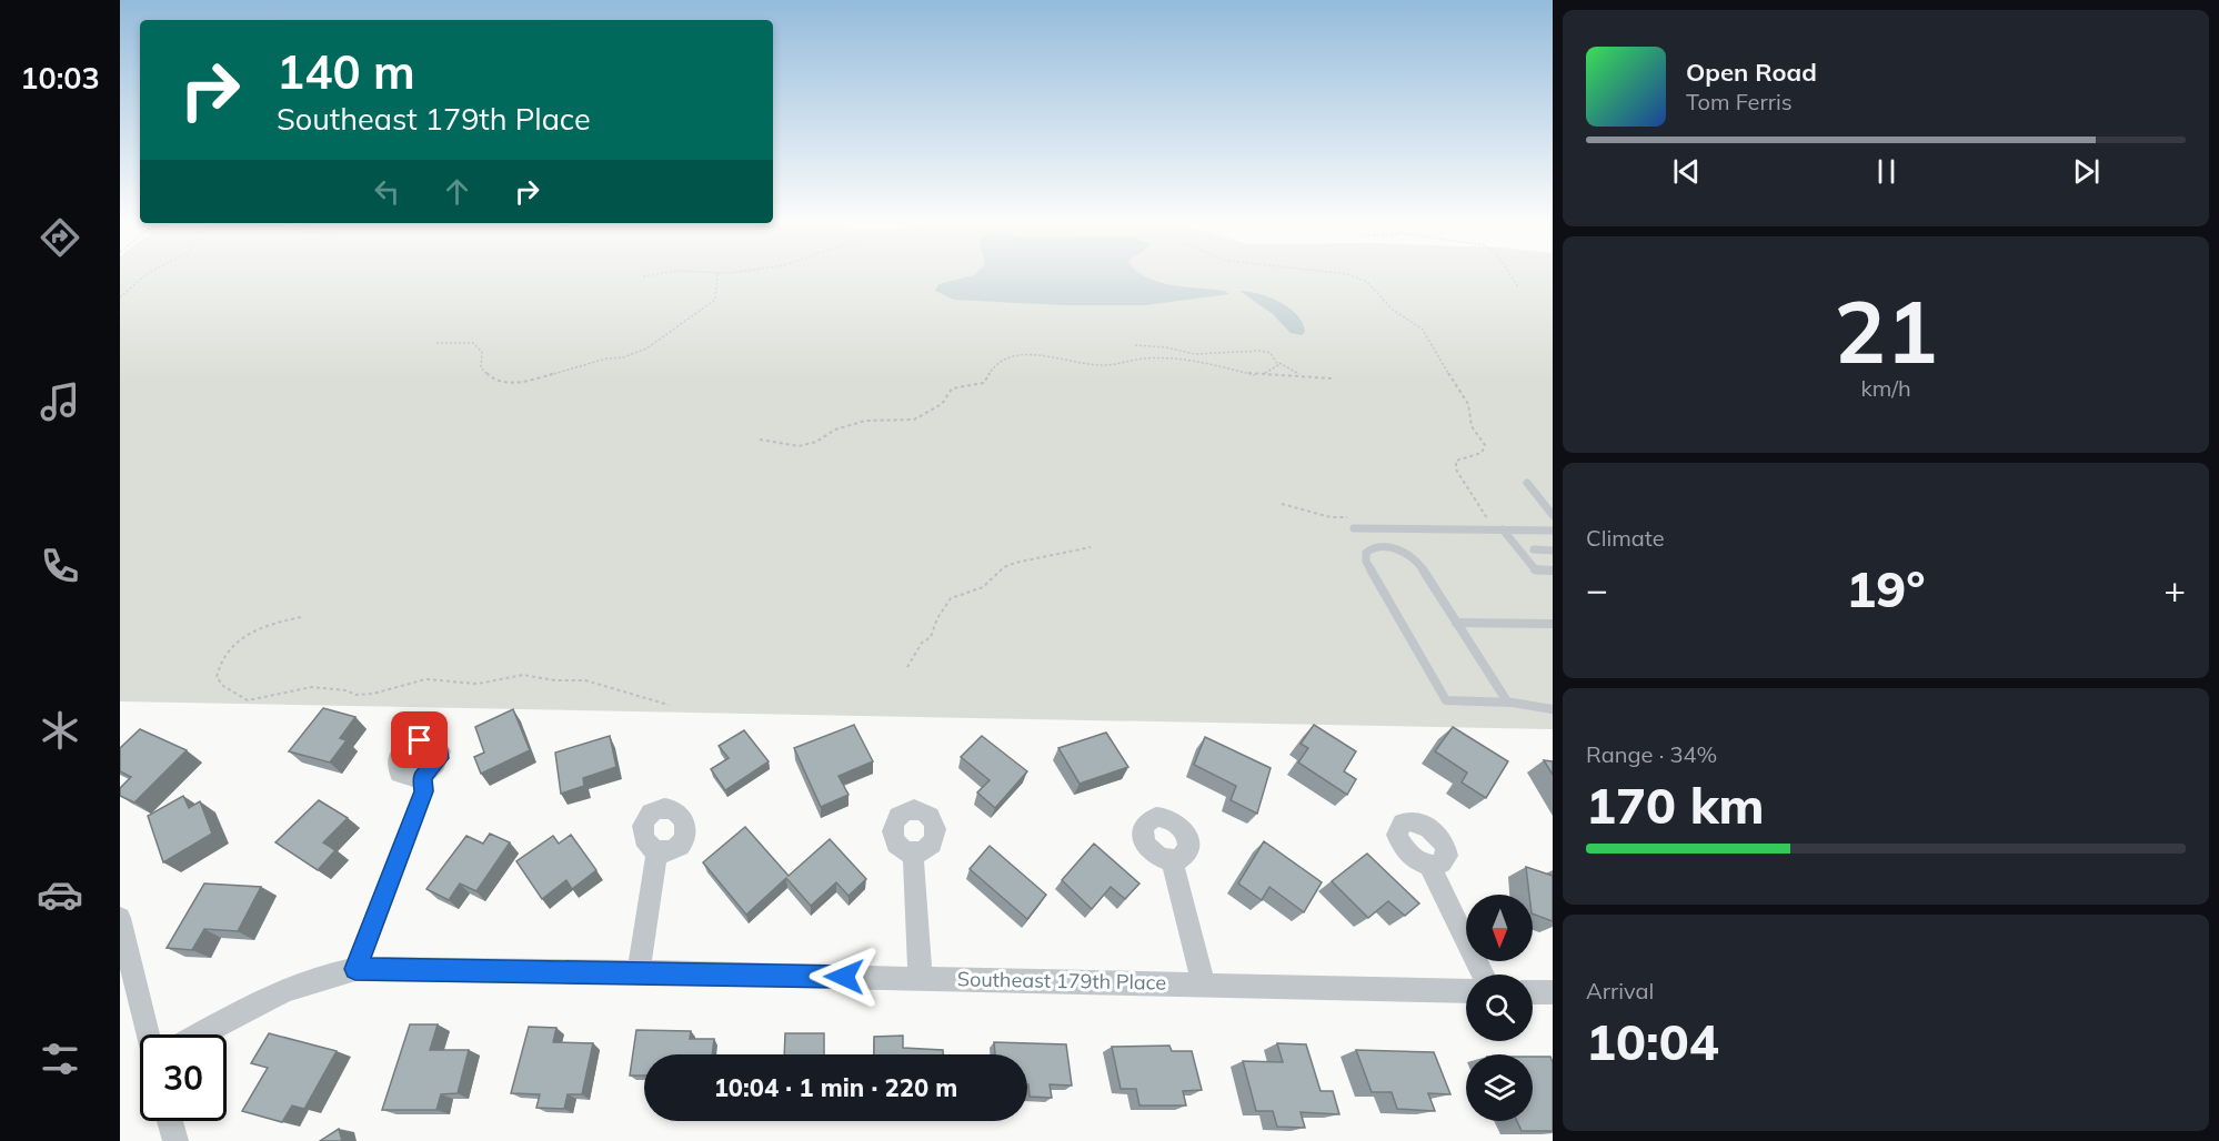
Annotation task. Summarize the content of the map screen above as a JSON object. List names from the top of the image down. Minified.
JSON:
{"streets":{"street":["Southeast 179th Place"]},"north":"bottom","page":{"tabs":"10:03","turn":["140 m","Southeast 179th Place"],"song":["Open Road","Tom Ferris"],"tile":[["21","km/h"],"Climate",["Range · 34%","170 km"],["Arrival","10:04"]],"heat":["−","19°","+"],"limit":"30","trip":"10:04 · 1 min · 220 m"}}
